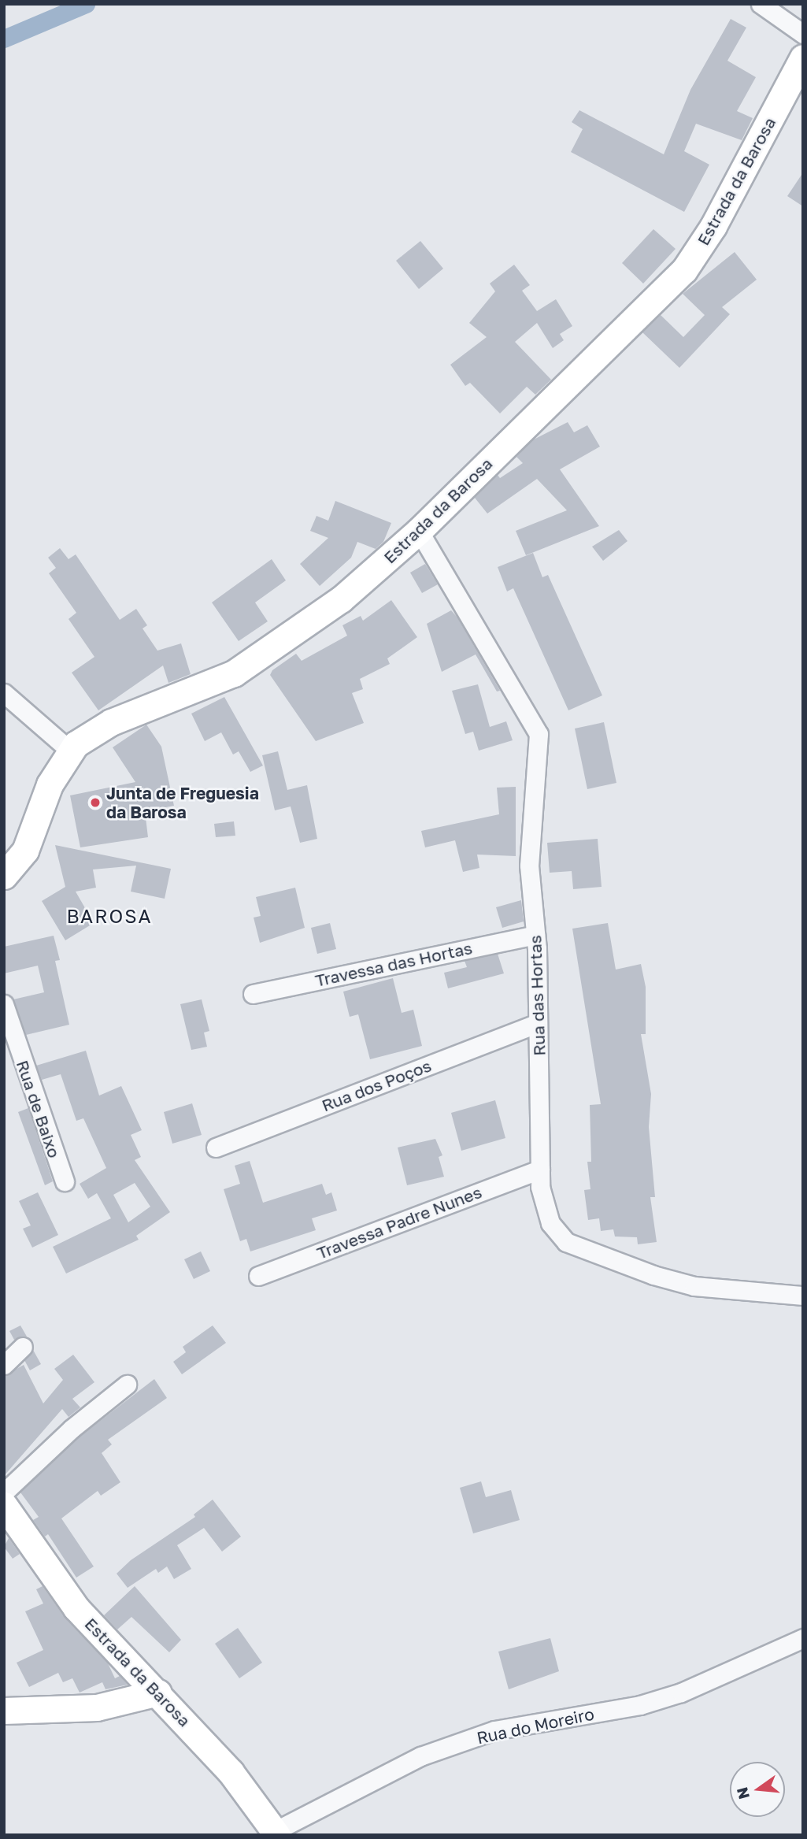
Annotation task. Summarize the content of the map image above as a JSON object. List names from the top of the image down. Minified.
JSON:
{"streets":{"street":["Estrada da Barosa","Travessa das Hortas","Rua das Hortas","Rua dos Poços","Rua de Baixo","Travessa Padre Nunes","Rua do Moreiro"]},"crossings":[["Estrada da Barosa","Rua das Hortas"],["Estrada da Barosa","Rua do Moreiro"],["Travessa das Hortas","Rua das Hortas"],["Rua das Hortas","Rua dos Poços"],["Rua das Hortas","Travessa Padre Nunes"]],"districts":["BAROSA"],"places":["Junta de Freguesia da Barosa"],"north":"left"}
